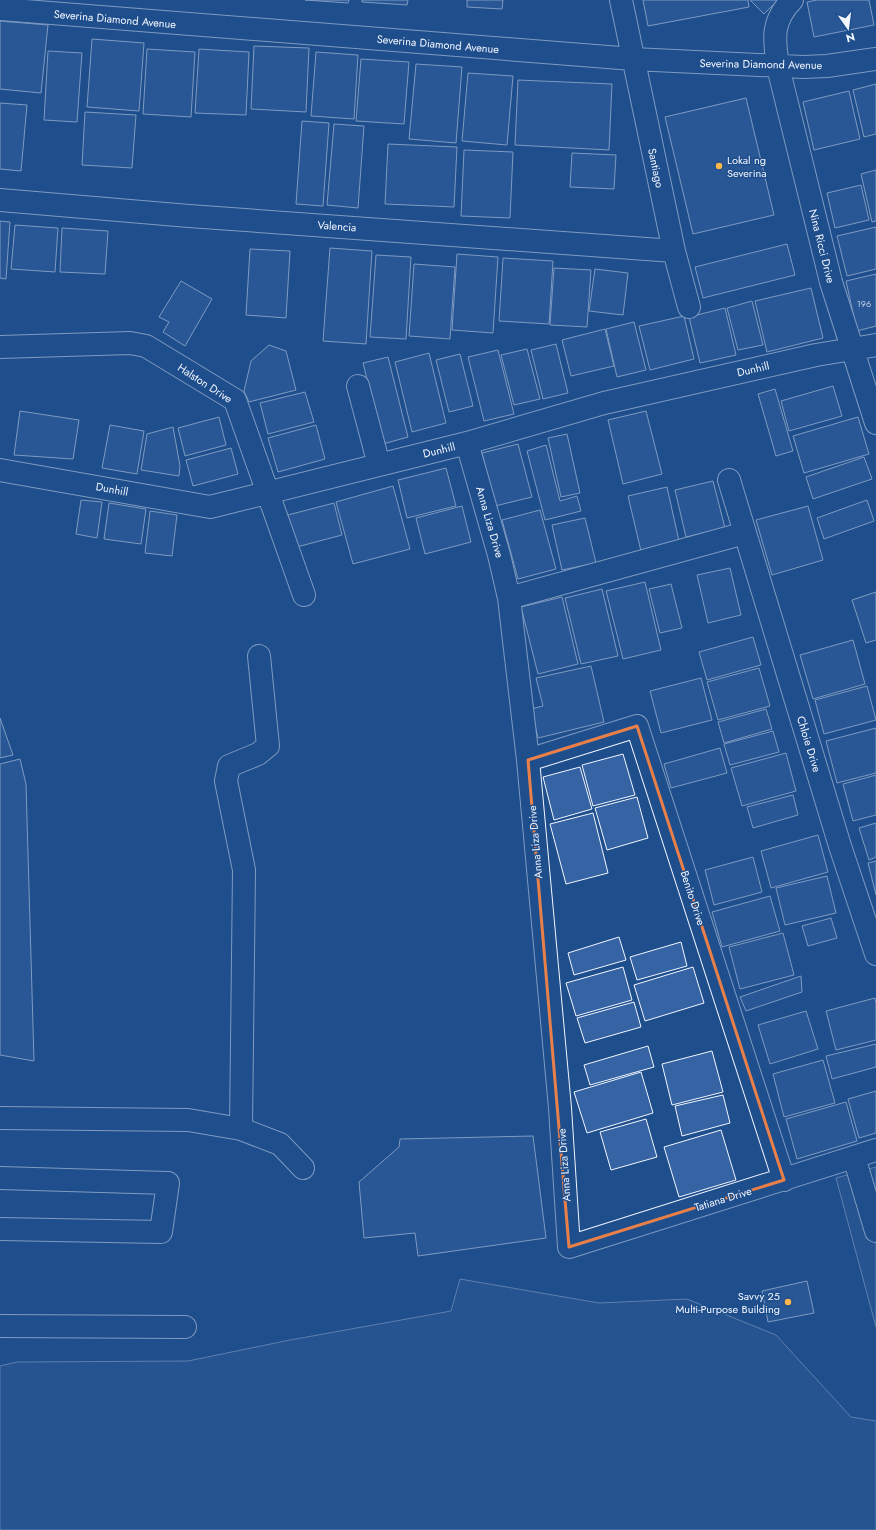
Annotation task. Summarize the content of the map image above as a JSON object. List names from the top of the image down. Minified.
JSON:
{"streets":{"street":["Severina Diamond Avenue","Santiago","Valencia","Nina Ricci Drive","Dunhill","Halston Drive","Anna Liza Drive","Chloie Drive","Benito Drive","Tatiana Drive"]},"crossings":[["Severina Diamond Avenue","Santiago"],["Severina Diamond Avenue","Nina Ricci Drive"],["Santiago","Valencia"],["Nina Ricci Drive","Dunhill"],["Dunhill","Halston Drive"],["Dunhill","Anna Liza Drive"],["Anna Liza Drive","Benito Drive"],["Anna Liza Drive","Tatiana Drive"],["Benito Drive","Tatiana Drive"]],"places":["Lokal ng Severina","Savvy 25 Multi-Purpose Building"],"house_numbers":["196"],"north":"bottom"}
